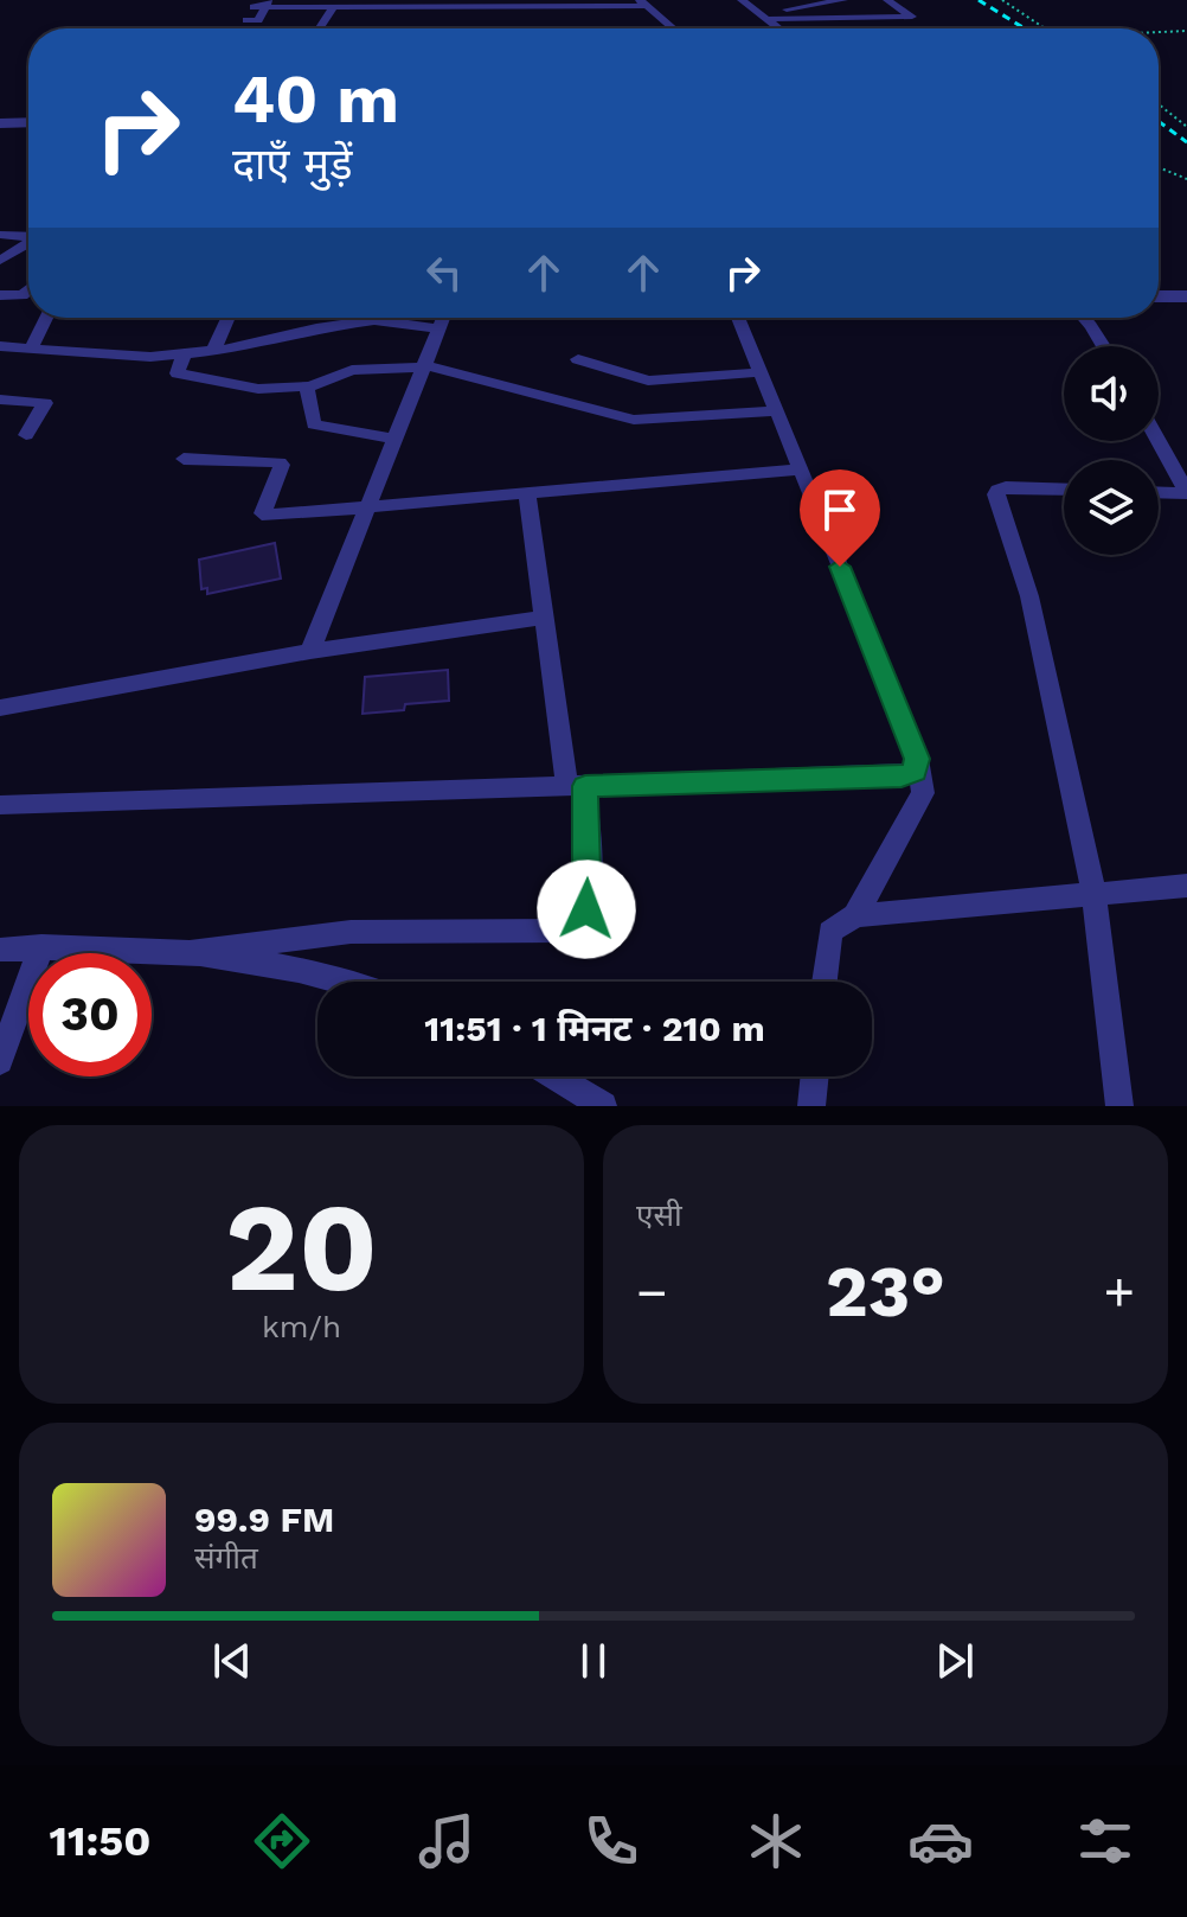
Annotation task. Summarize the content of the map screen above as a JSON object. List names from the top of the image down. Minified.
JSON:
{"page":{"turn":["40 m","दाएँ मुड़ें"],"limit":"30","trip":"11:51 · 1 मिनट · 210 m","tile":[["20","km/h"],"एसी"],"heat":["−","23°","+"],"song":["99.9 FM","संगीत"],"tabs":"11:50"}}
